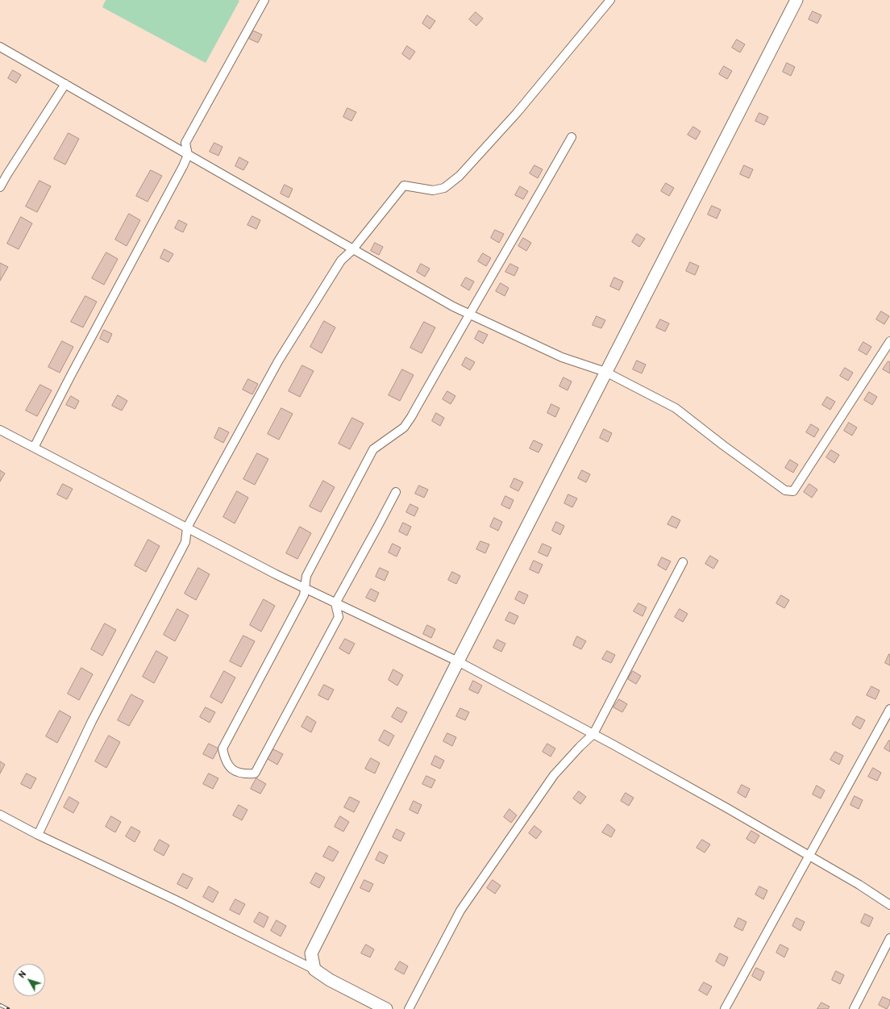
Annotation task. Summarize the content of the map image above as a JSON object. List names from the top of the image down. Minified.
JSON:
{"north":"top left"}
